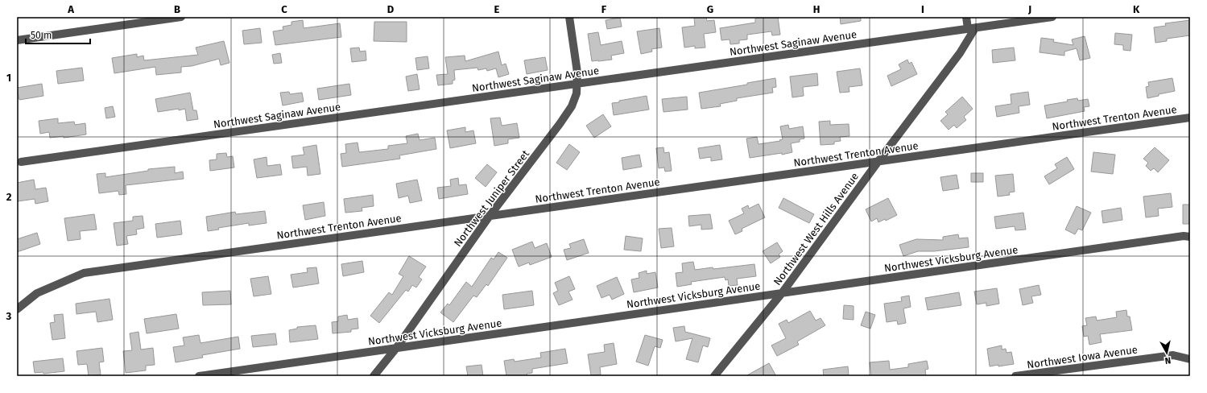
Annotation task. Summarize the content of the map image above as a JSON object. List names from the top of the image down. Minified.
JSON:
{"streets":{"street":["Northwest Saginaw Avenue","Northwest Trenton Avenue","Northwest Juniper Street","Northwest West Hills Avenue","Northwest Vicksburg Avenue","Northwest Iowa Avenue"]},"crossings":[["Northwest Saginaw Avenue","Northwest Juniper Street"],["Northwest Saginaw Avenue","Northwest West Hills Avenue"],["Northwest Trenton Avenue","Northwest Juniper Street"],["Northwest Trenton Avenue","Northwest West Hills Avenue"],["Northwest Juniper Street","Northwest Vicksburg Avenue"],["Northwest West Hills Avenue","Northwest Vicksburg Avenue"]],"scale_bar":"50 m","north":"bottom","grid":{"columns":["A","B","C","D","E","F","G","H","I","J","K"],"rows":["1","2","3"]}}
